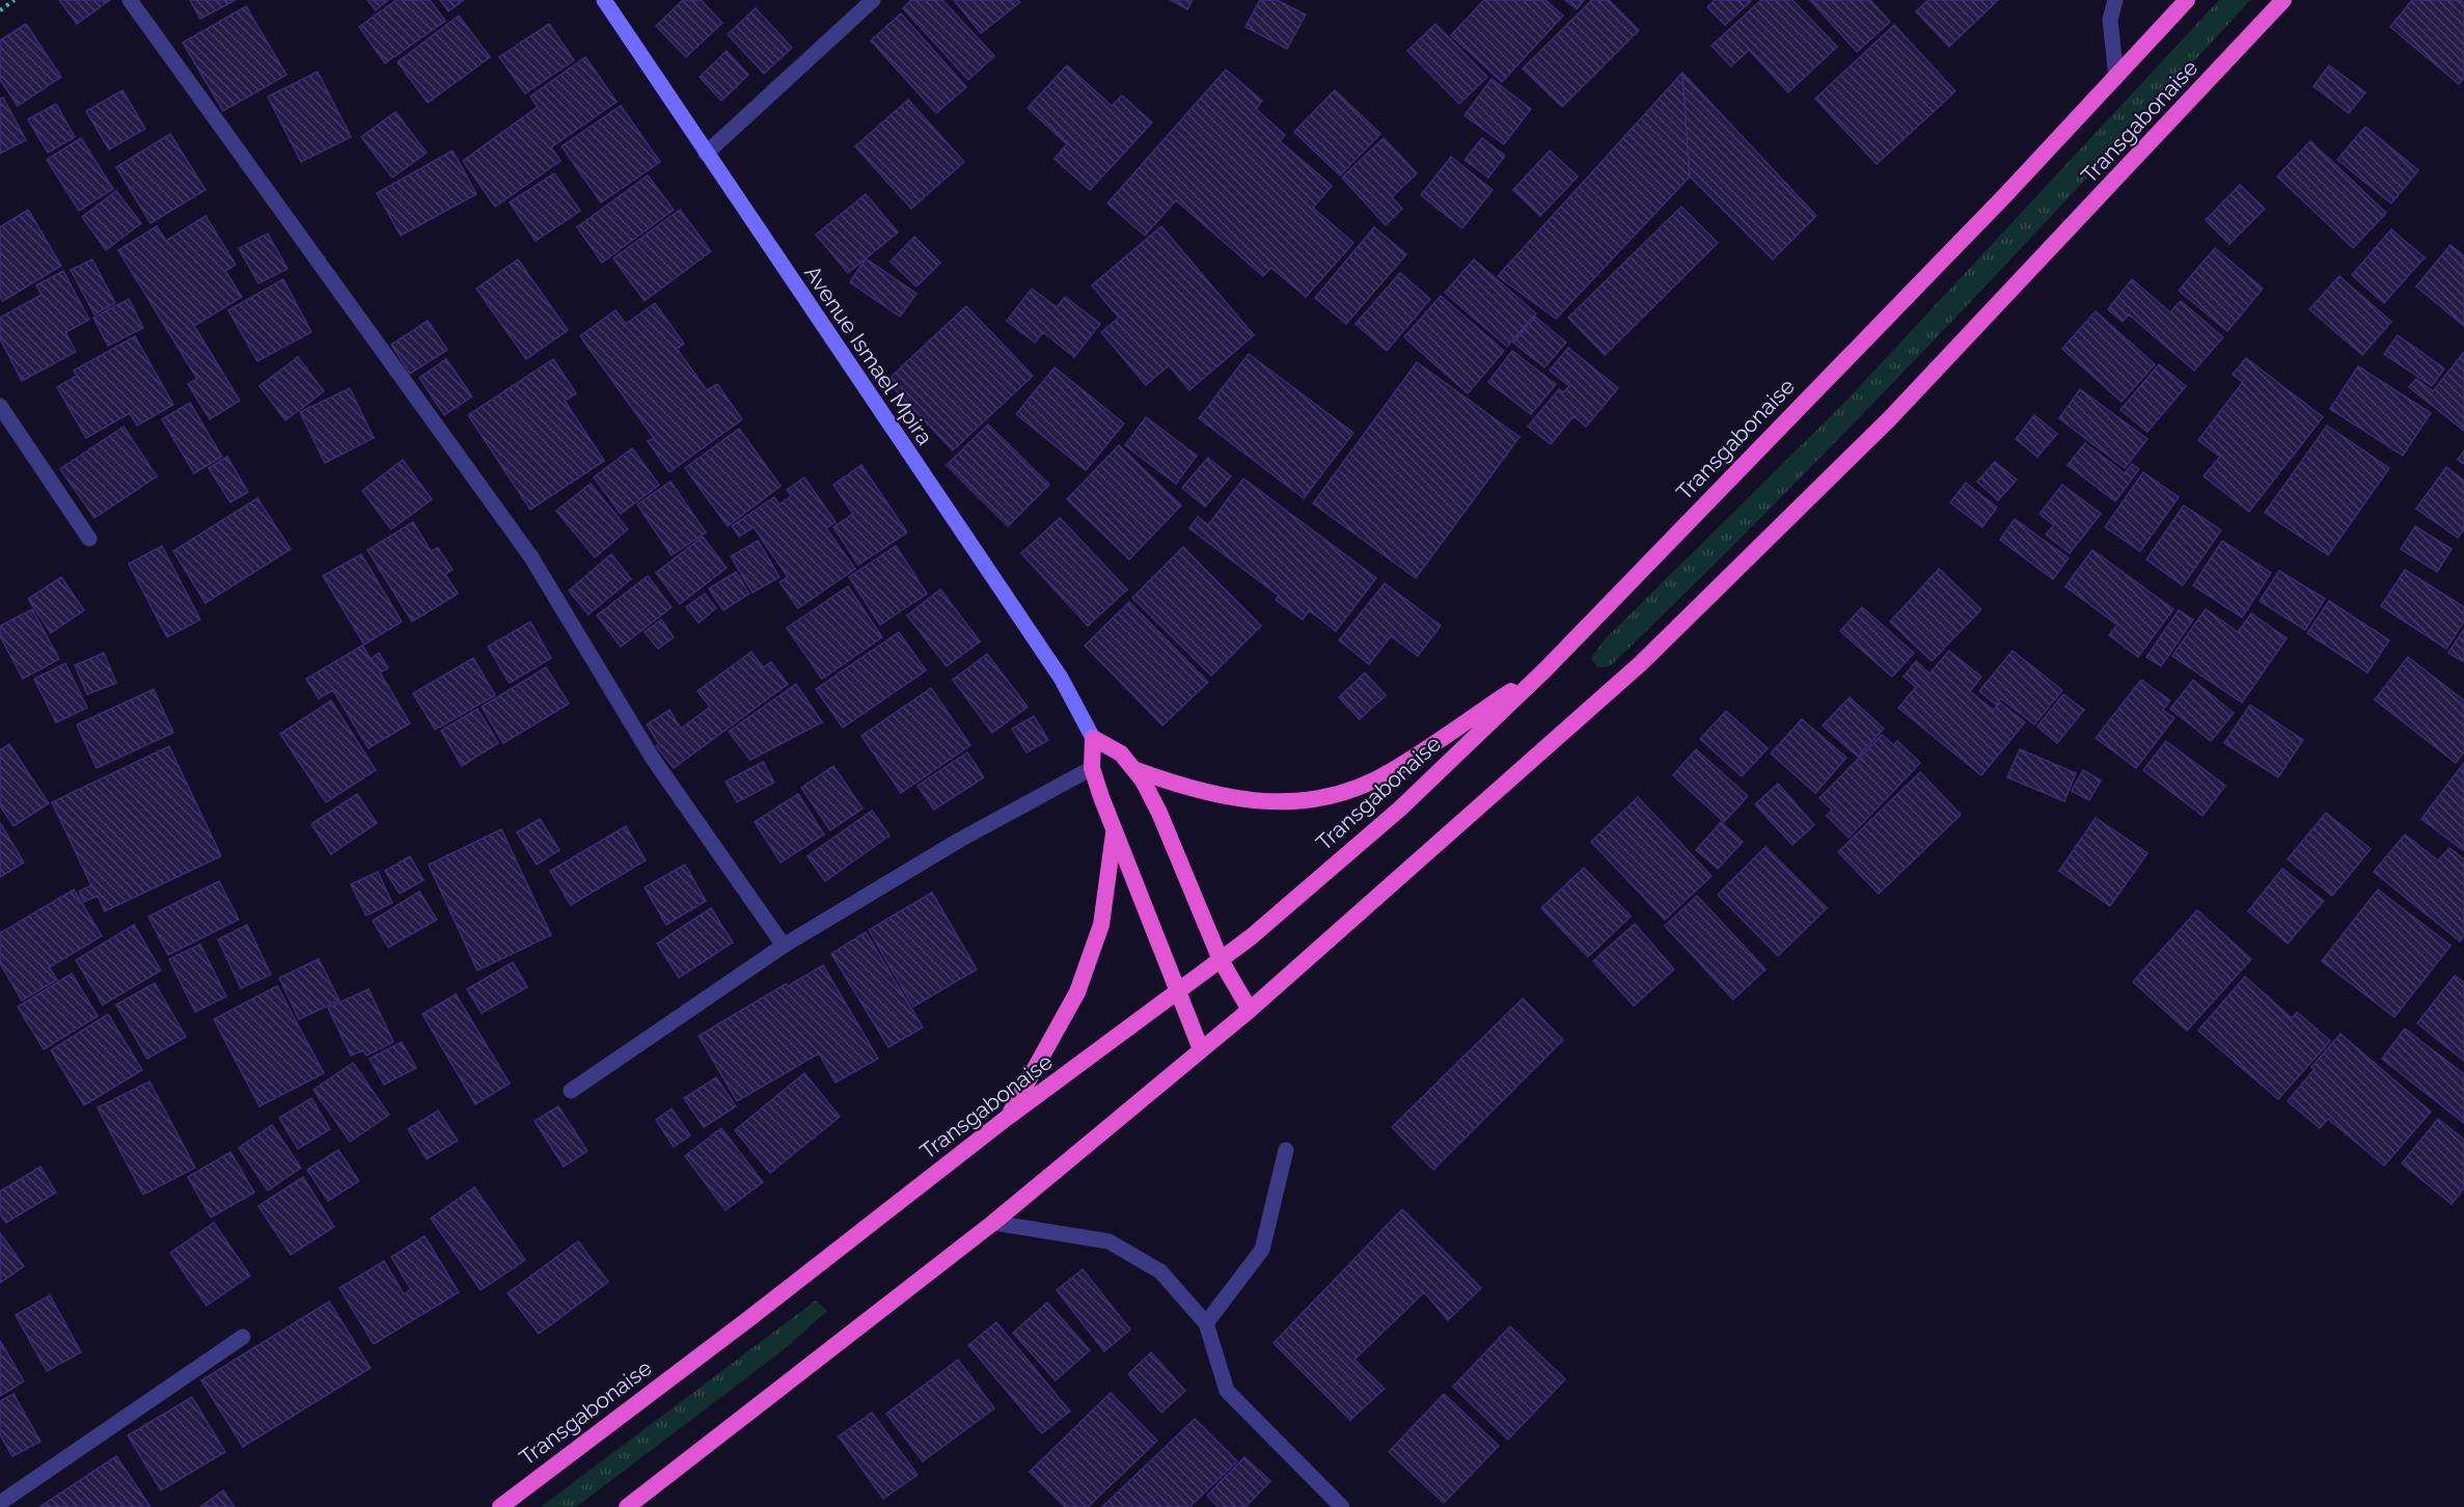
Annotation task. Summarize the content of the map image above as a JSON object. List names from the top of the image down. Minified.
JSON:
{"streets":{"highway":["Transgabonaise"],"main road":["Avenue Ismael Mpira"]}}
